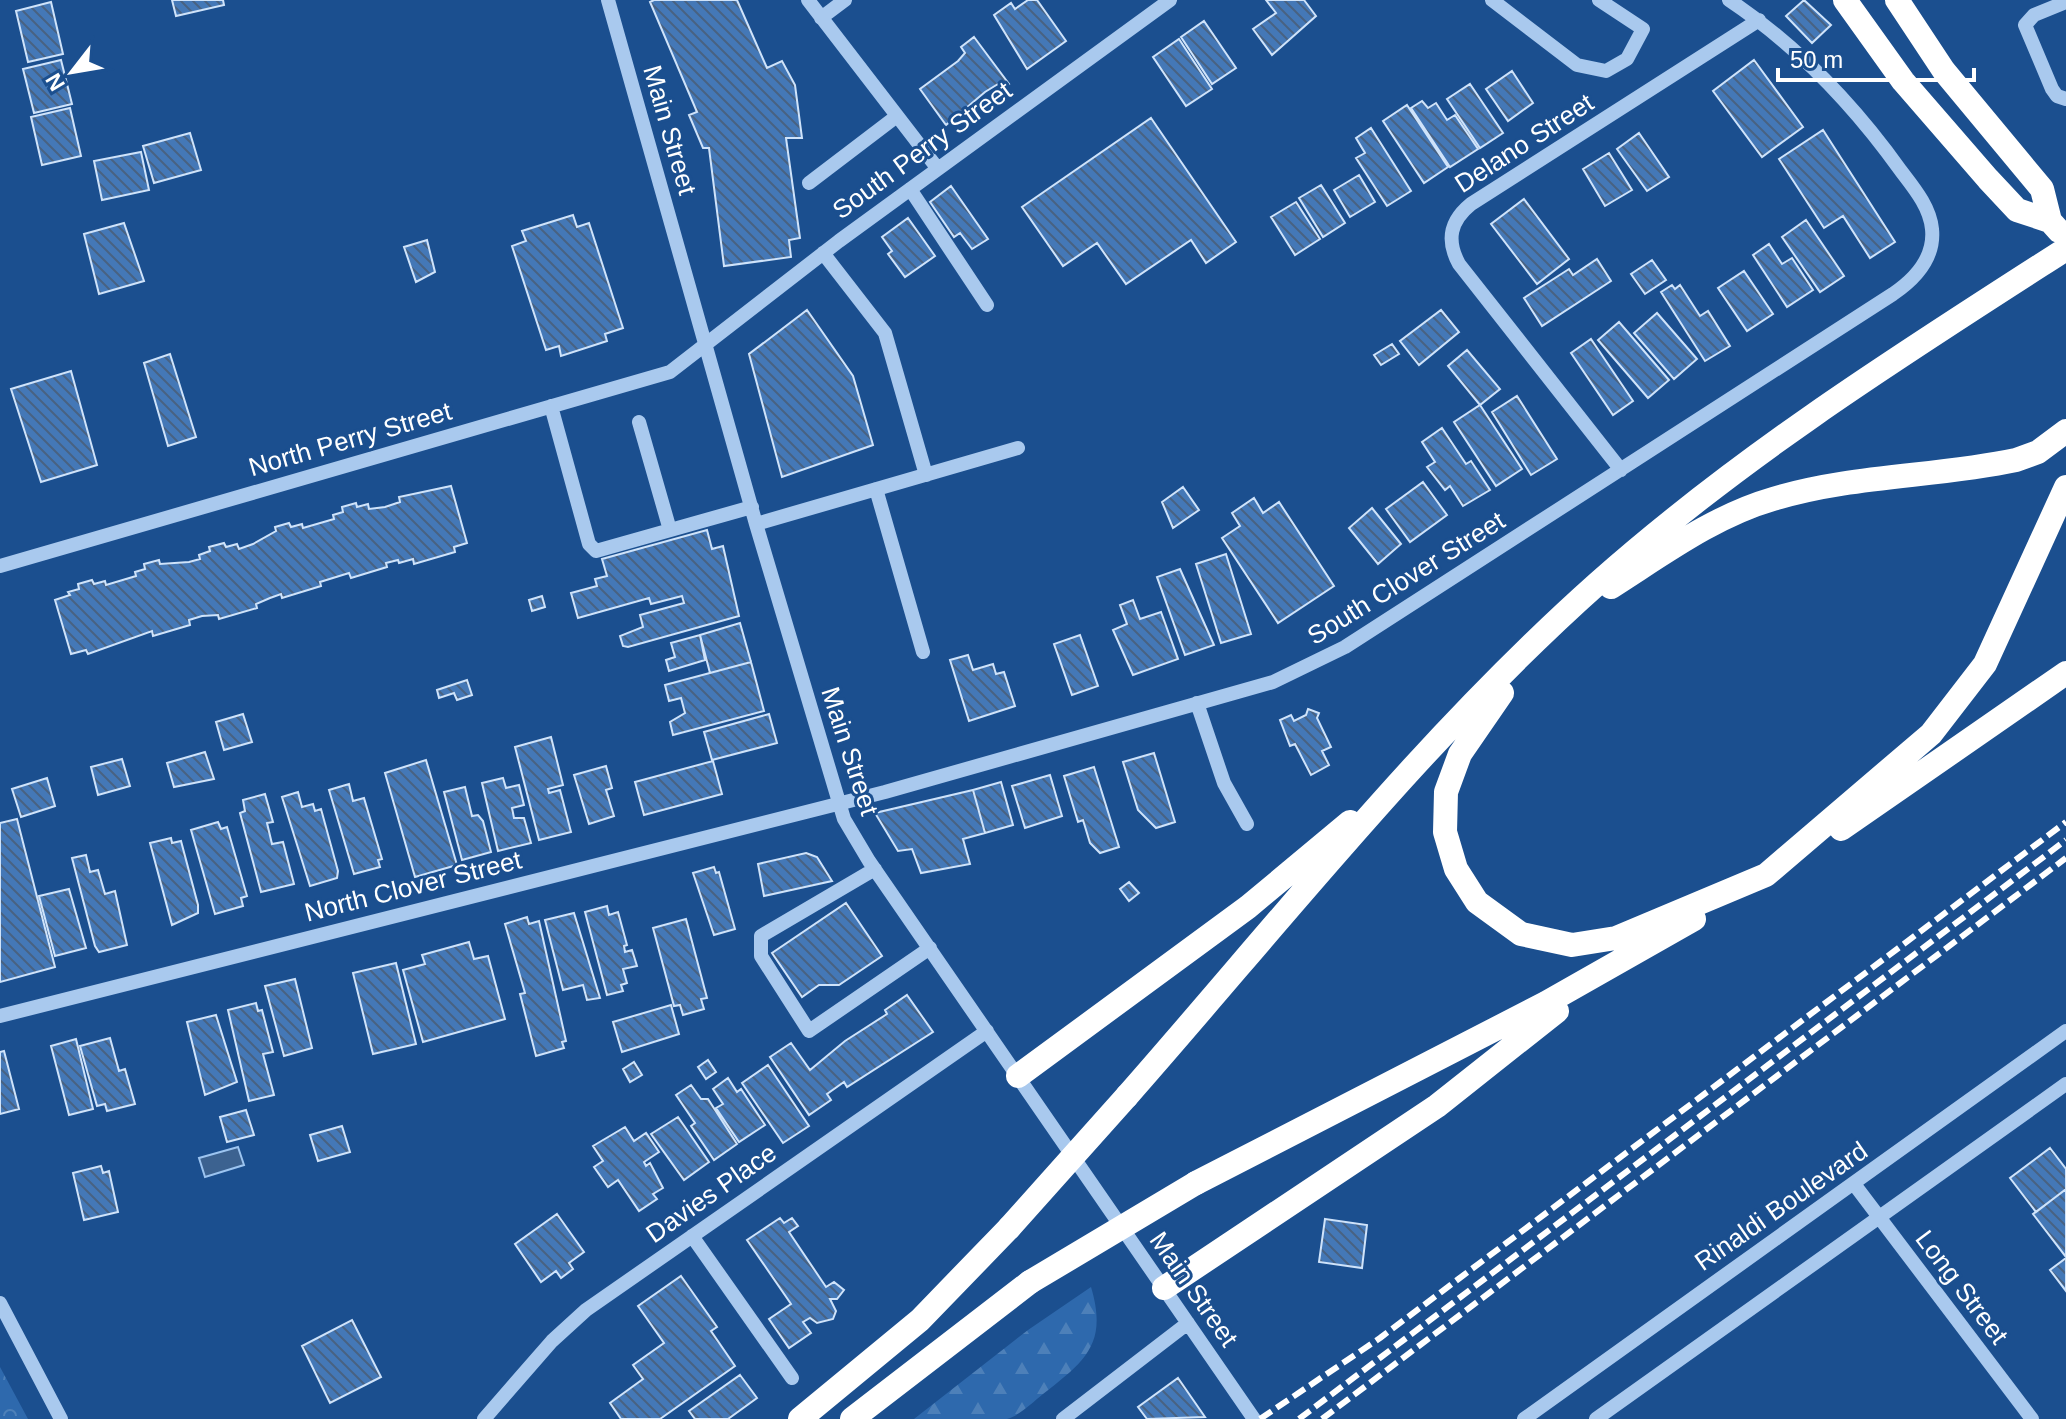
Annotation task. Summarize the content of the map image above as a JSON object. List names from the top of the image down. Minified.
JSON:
{"streets":{"street":["Main Street","Delano Street","South Perry Street","North Perry Street","South Clover Street","North Clover Street","Davies Place","Rinaldi Boulevard","Long Street"]},"crossings":[["Main Street","South Perry Street"],["Main Street","North Perry Street"],["Main Street","South Clover Street"],["Main Street","North Clover Street"],["Main Street","Davies Place"],["Delano Street","South Clover Street"],["South Perry Street","North Perry Street"],["South Clover Street","North Clover Street"],["Rinaldi Boulevard","Long Street"]],"scale_bar":"50 m","north":"bottom left"}
